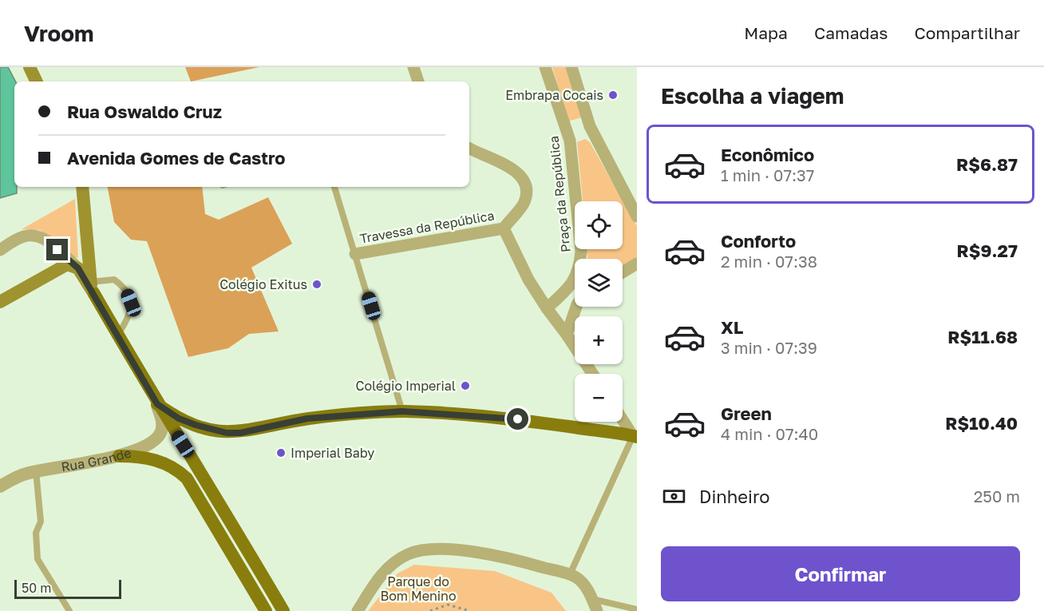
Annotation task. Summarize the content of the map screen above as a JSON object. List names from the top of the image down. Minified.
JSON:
{"streets":{"street":["Praça da República","Travessa da República","Rua Grande"]},"parks":["Parque do Bom Menino"],"places":["Embrapa Cocais","Colégio Exitus","Colégio Imperial","Imperial Baby"],"scale_bar":"50 m","page":{"header":"Vroom","nav":["Mapa","Camadas","Compartilhar"],"heading":"Escolha a viagem","banner":["Rua Oswaldo Cruz","Avenida Gomes de Castro"],"list":[{"name":"Econômico","note":"1 min · 07:37","value":"R$6.87"},{"name":"Conforto","note":"2 min · 07:38","value":"R$9.27"},{"name":"XL","note":"3 min · 07:39","value":"R$11.68"},{"name":"Green","note":"4 min · 07:40","value":"R$10.40"}],"map_buttons":["+","−"],"pay":["Dinheiro","250 m"],"buttons":"Confirmar","scale":"50 m"}}
